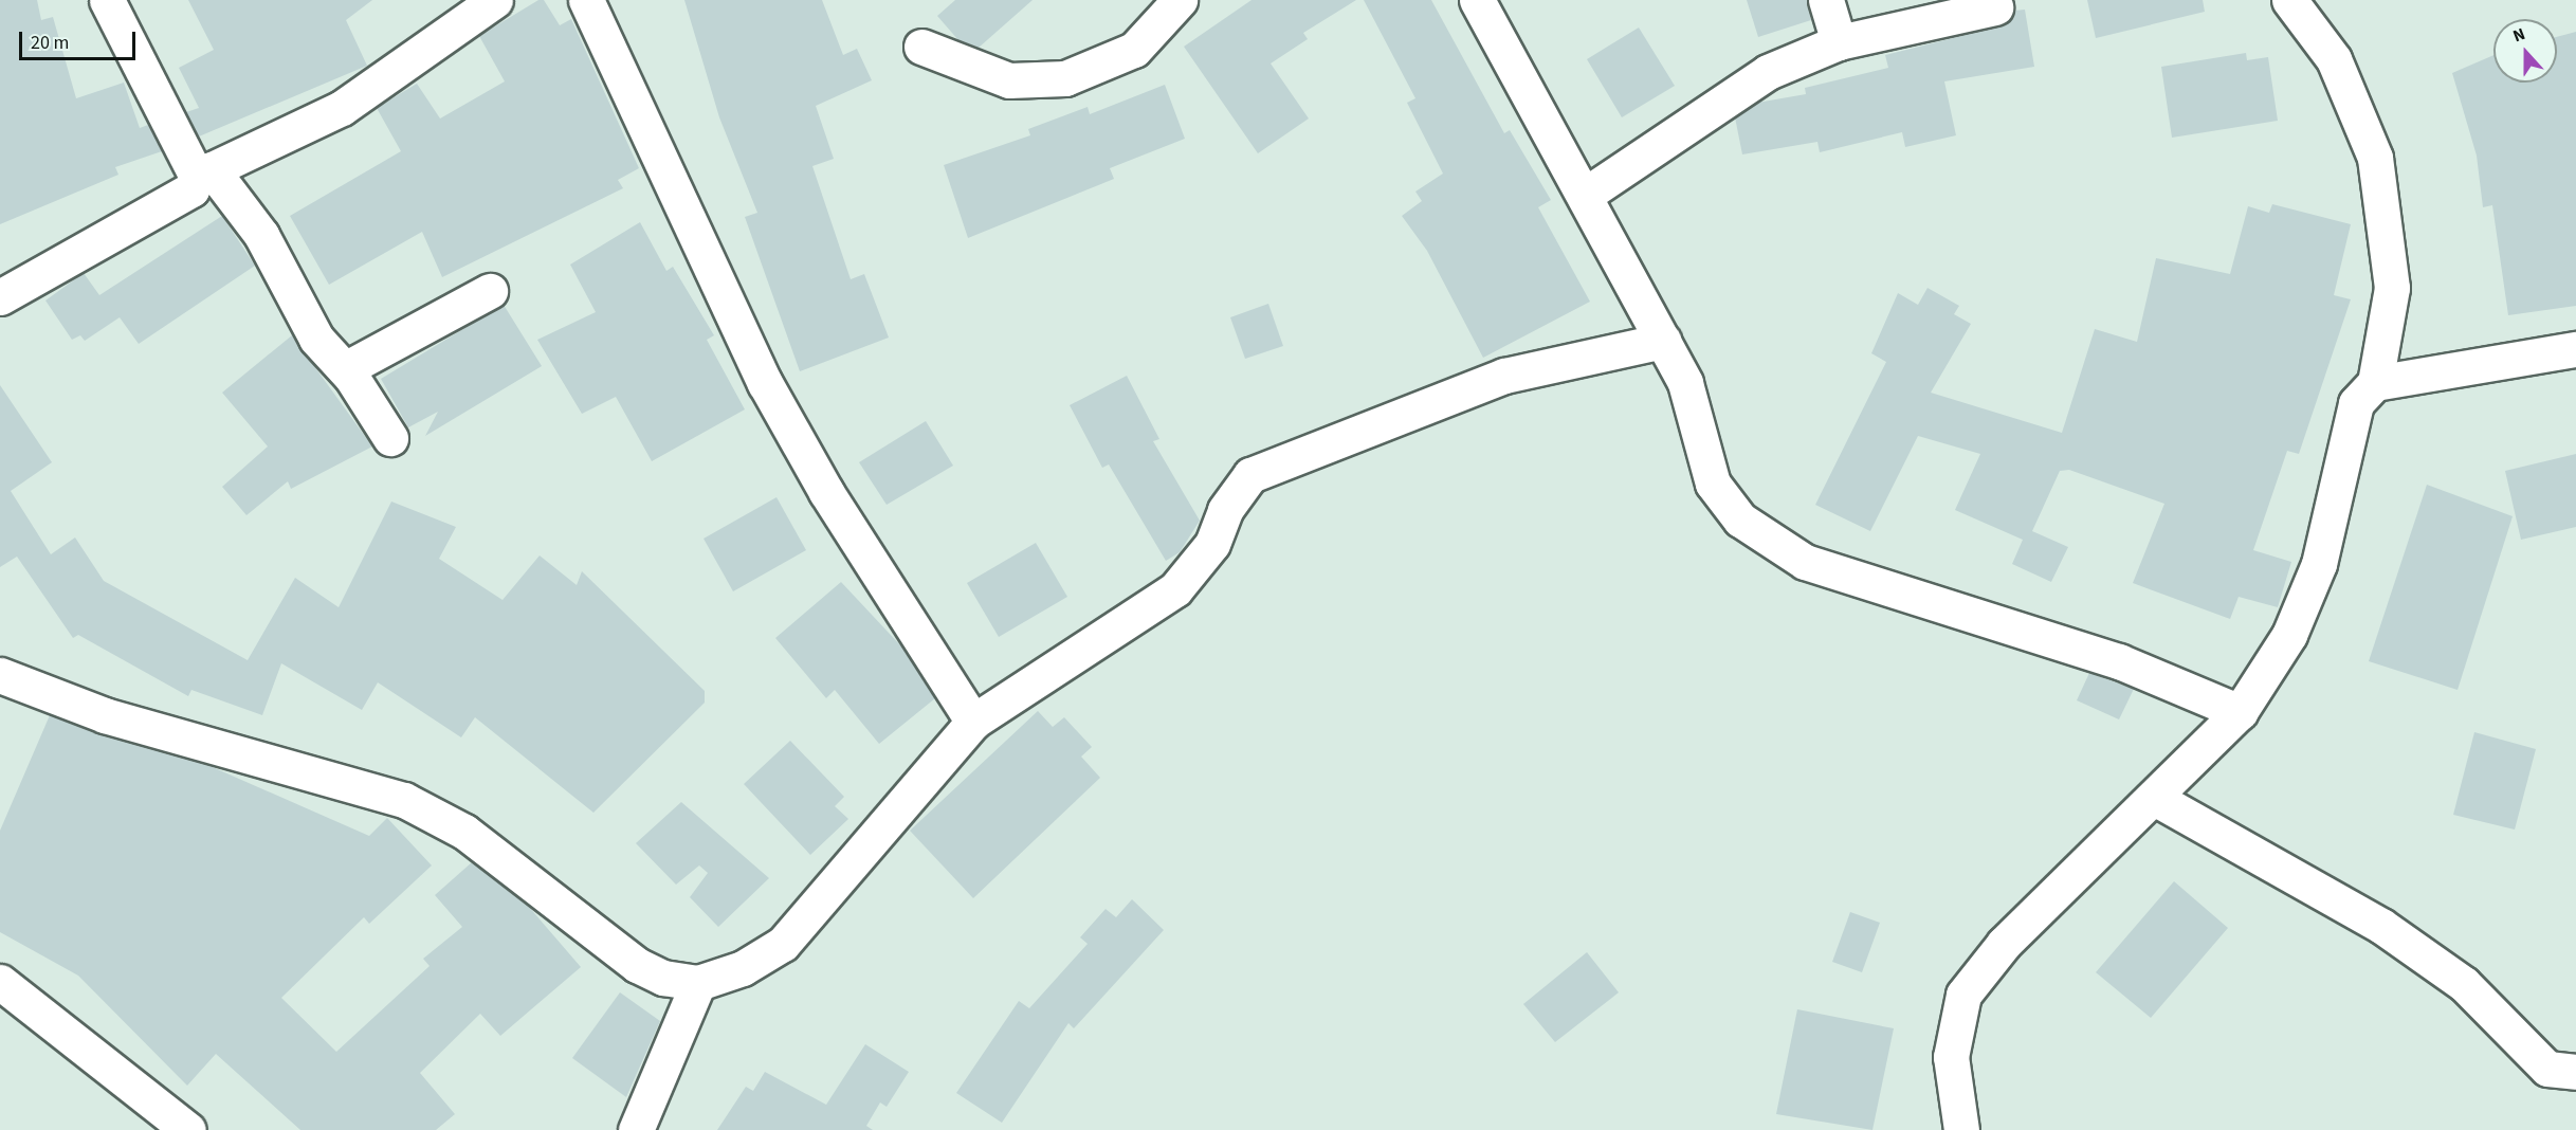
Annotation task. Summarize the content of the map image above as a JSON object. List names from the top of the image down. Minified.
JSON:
{"scale_bar":"20 m","north":"top"}
